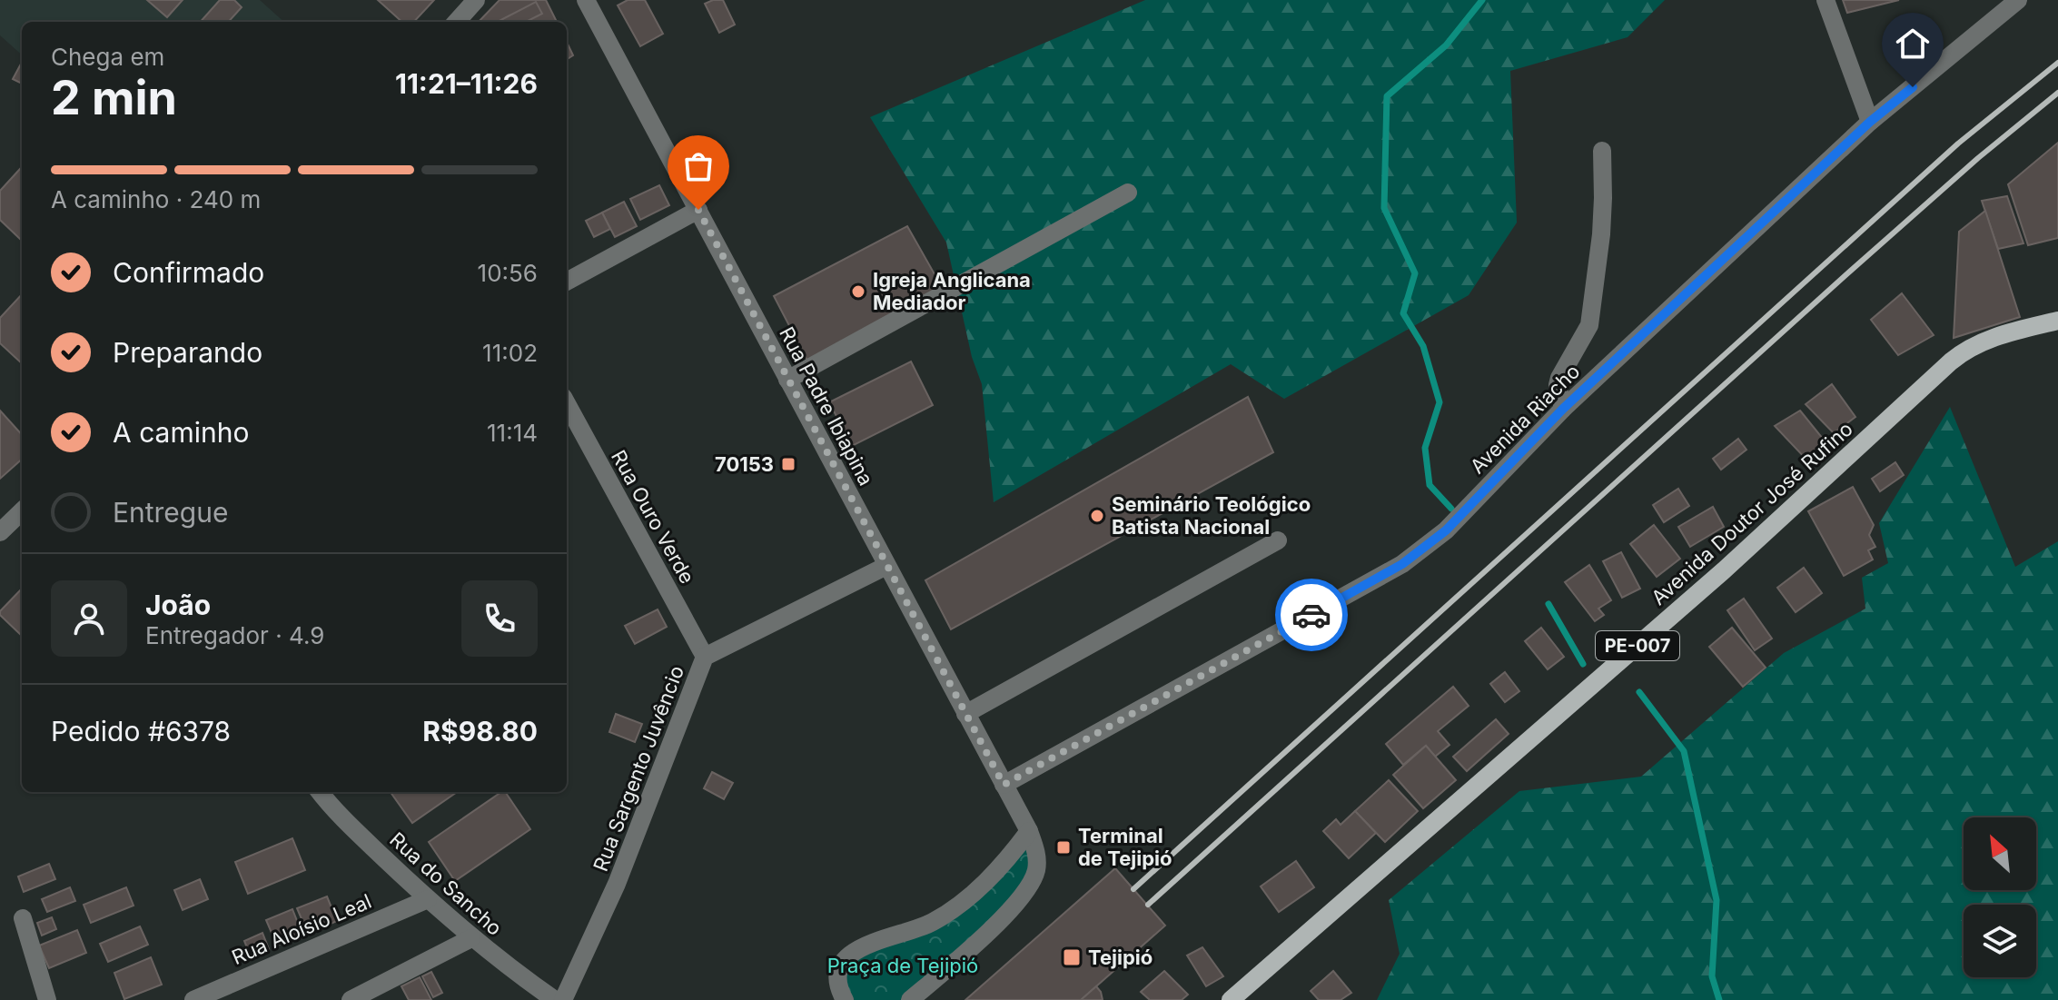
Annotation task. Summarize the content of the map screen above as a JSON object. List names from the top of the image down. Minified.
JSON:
{"streets":{"main road":["Avenida Doutor José Rufino","PE-007"],"street":["Rua Padre Ibiapina","Avenida Riacho","Rua Ouro Verde","Rua Sargento Juvêncio","Rua do Sancho","Rua Aloísio Leal"]},"crossings":[["Rua Padre Ibiapina","Avenida Riacho"],["Rua Padre Ibiapina","Rua Sargento Juvêncio"],["Rua Ouro Verde","Rua Sargento Juvêncio"],["Rua do Sancho","Rua Aloísio Leal"]],"parks":["Praça de Tejipió"],"places":{"other":["Igreja Anglicana Mediador","Seminário Teológico Batista Nacional"],"transit":["70153","Terminal de Tejipió","Tejipió"]},"north":"top left","page":{"heading":["2 min","Chega em","11:21–11:26"],"panel":["João","Entregador · 4.9","Pedido #6378","R$98.80"],"bar":"A caminho · 240 m","list":[["Confirmado","10:56"],["Preparando","11:02"],["A caminho","11:14"],"Entregue"]}}
